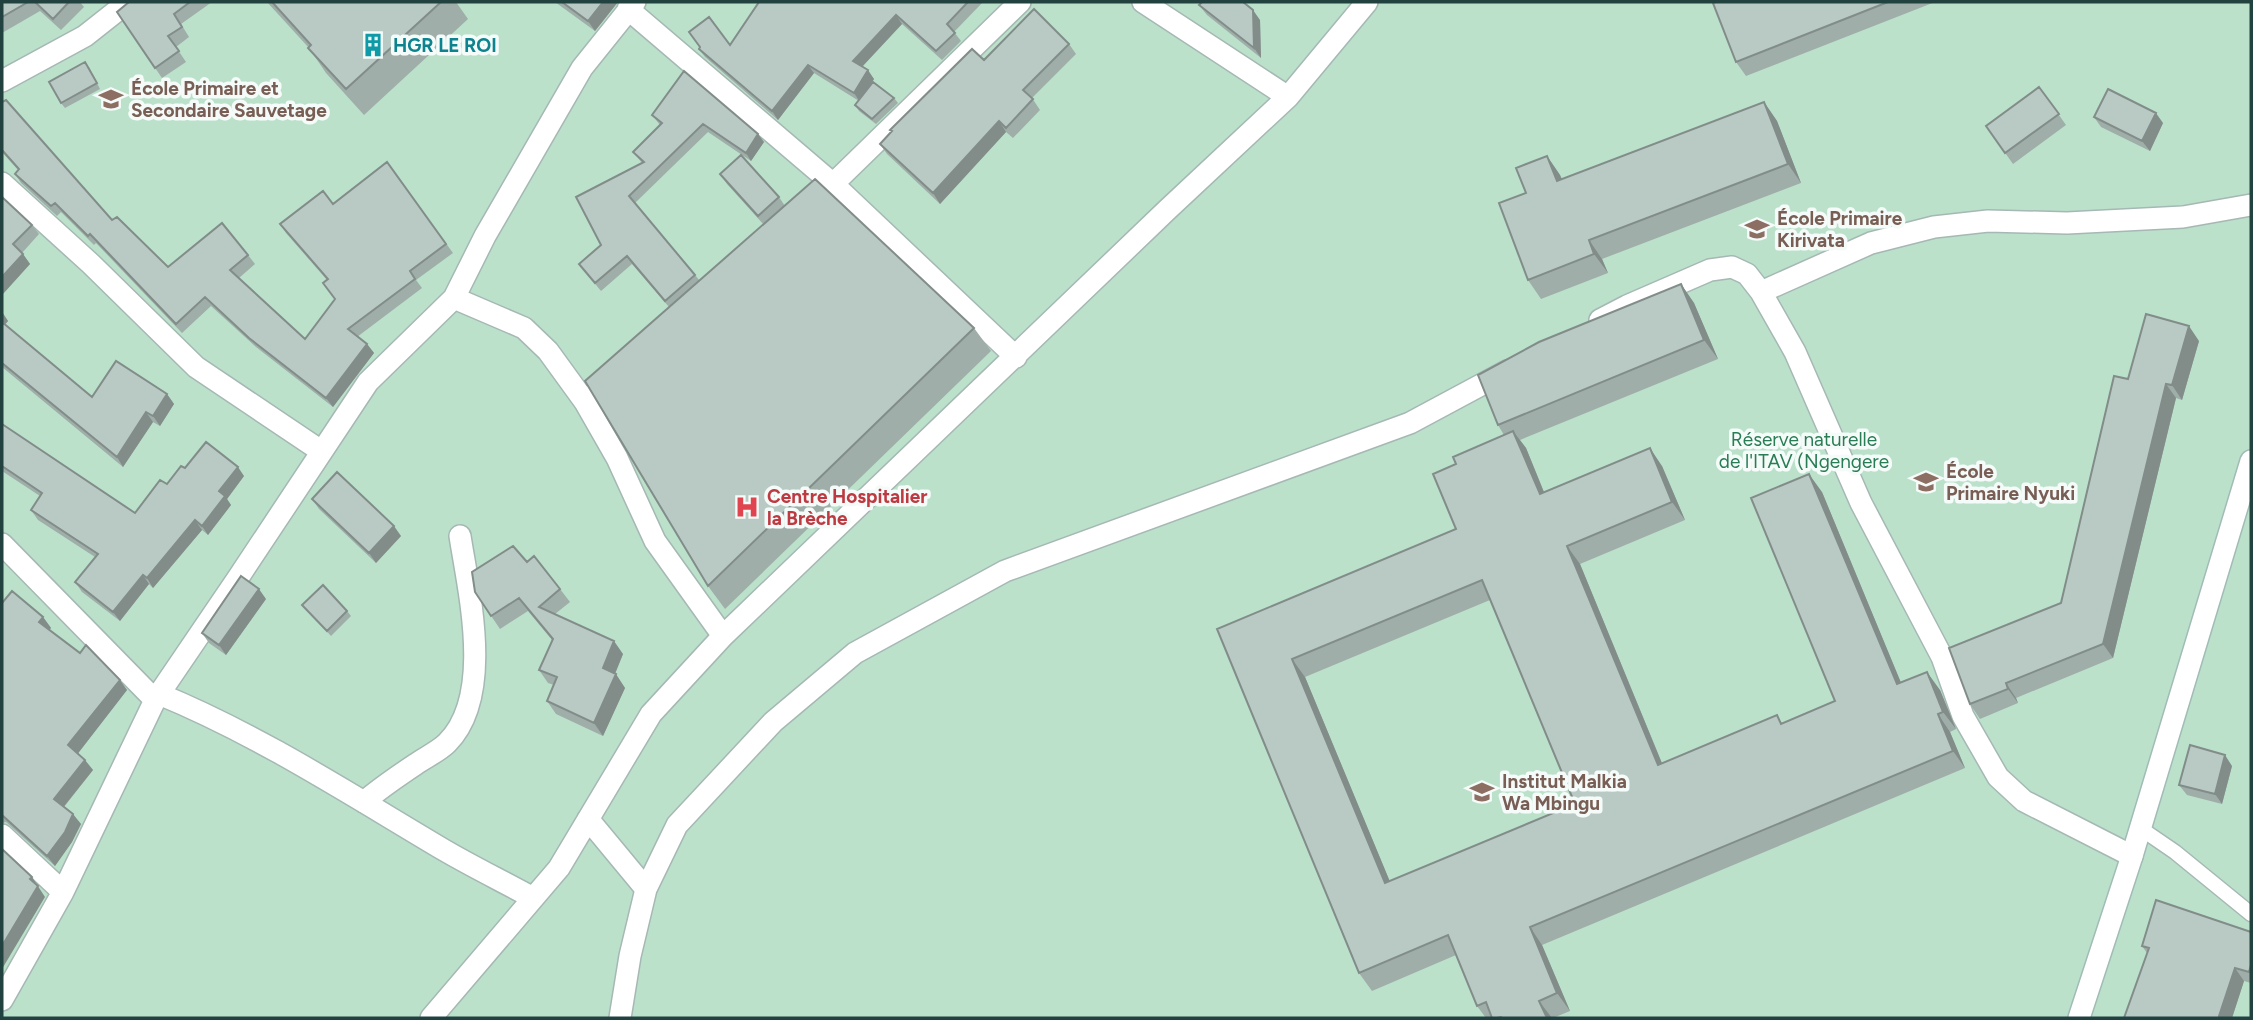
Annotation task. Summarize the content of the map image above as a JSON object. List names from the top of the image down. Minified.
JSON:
{"parks":["Réserve naturelle de l'ITAV (Ngengere"],"places":{"building":["HGR LE ROI"],"school or university":["École Primaire et Secondaire Sauvetage","École Primaire Kirivata","École Primaire Nyuki","Institut Malkia Wa Mbingu"],"hospital":["Centre Hospitalier la Brèche"]}}
